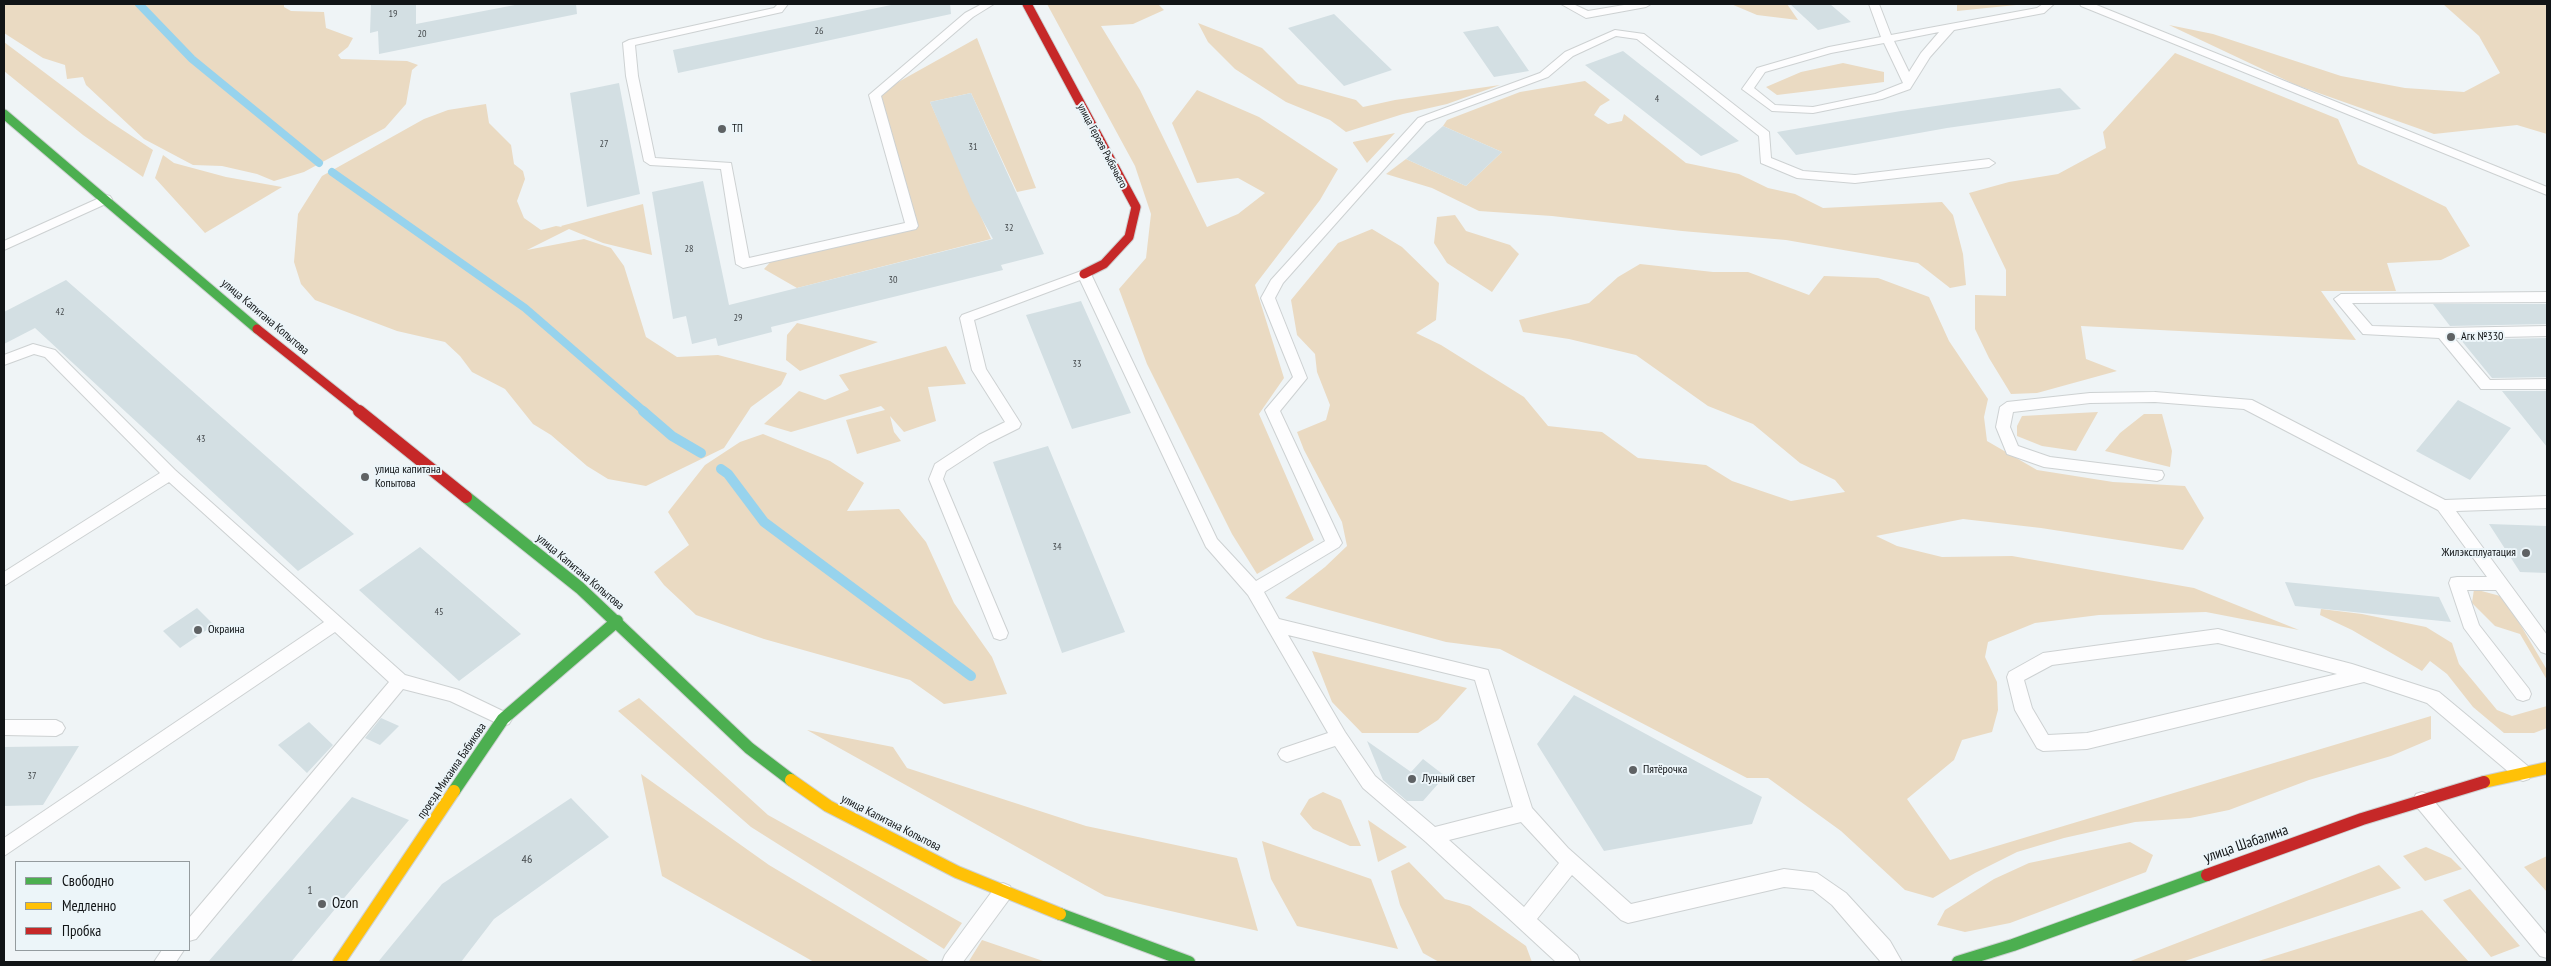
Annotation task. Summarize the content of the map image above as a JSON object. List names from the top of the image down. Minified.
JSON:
{"streets":{"main road":["улица Героев Рыбачьего","улица Капитана Копытова","проезд Михаила Бабикова","улица Шабалина"]},"crossings":[["улица Капитана Копытова","проезд Михаила Бабикова"]],"places":["ТП","Агк №330","улица капитана Копытова","Жилэксплуатация","Окраина","Пятёрочка","Лунный свет","Ozon"],"house_numbers":["19","26","20","4","27","31","32","28","30","42","29","33","43","34","45","37","46","1"],"legend":["Свободно","Медленно","Пробка"]}
